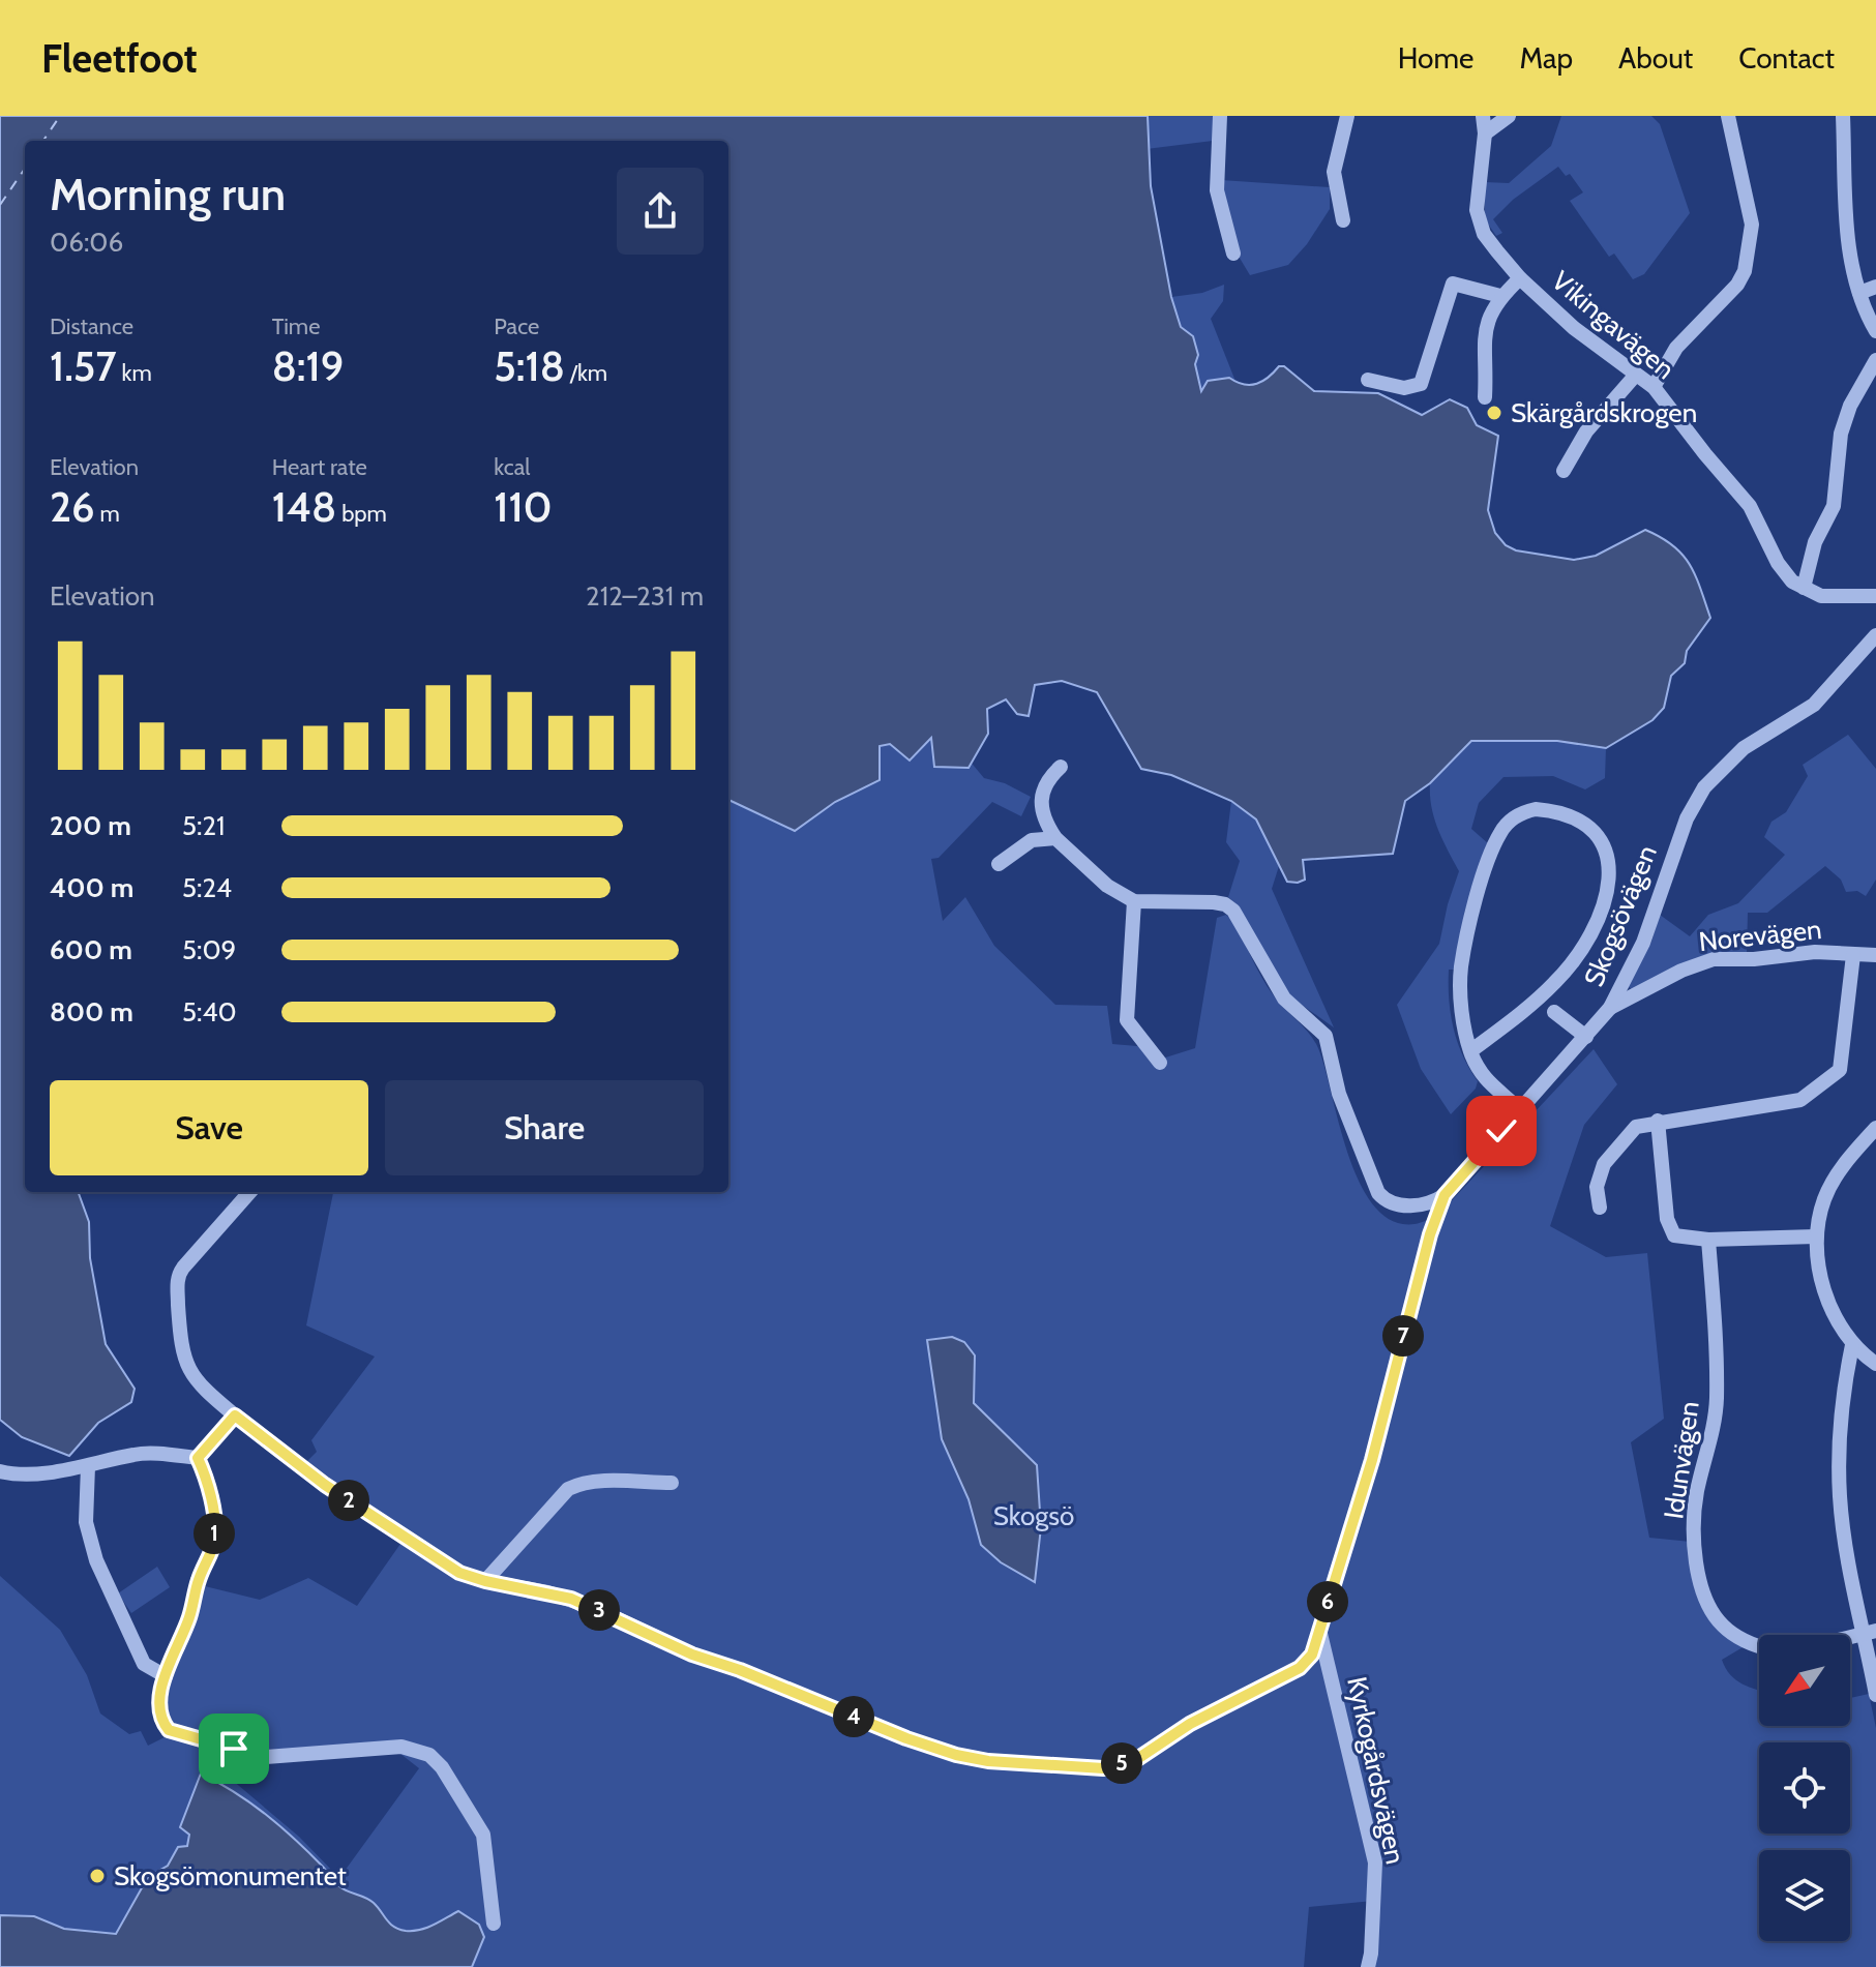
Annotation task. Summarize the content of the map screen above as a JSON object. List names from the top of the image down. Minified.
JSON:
{"streets":{"street":["Vikingavägen","Skogsövägen","Norevägen","Idunvägen","Kyrkogårdsvägen"]},"crossings":[["Skogsövägen","Norevägen"],["Skogsövägen","Kyrkogårdsvägen"]],"parks":["Skogsö"],"places":["Skärgårdskrogen","Skogsömonumentet"],"north":"bottom left","page":{"header":"Fleetfoot","nav":["Home","Map","About","Contact"],"heading":["Morning run","06:06"],"stats":[["Distance","1.57 km"],["Time","8:19"],["Pace","5:18 /km"],["Elevation","26 m"],["Heart rate","148 bpm"],["kcal","110"]],"chart":["Elevation","212–231 m"],"list":[{"name":"200 m","note":"5:21"},{"name":"400 m","note":"5:24"},{"name":"600 m","note":"5:09"},{"name":"800 m","note":"5:40"}],"buttons":["Save","Share"],"pins":["7","2","1","6","3","4","5"]}}
